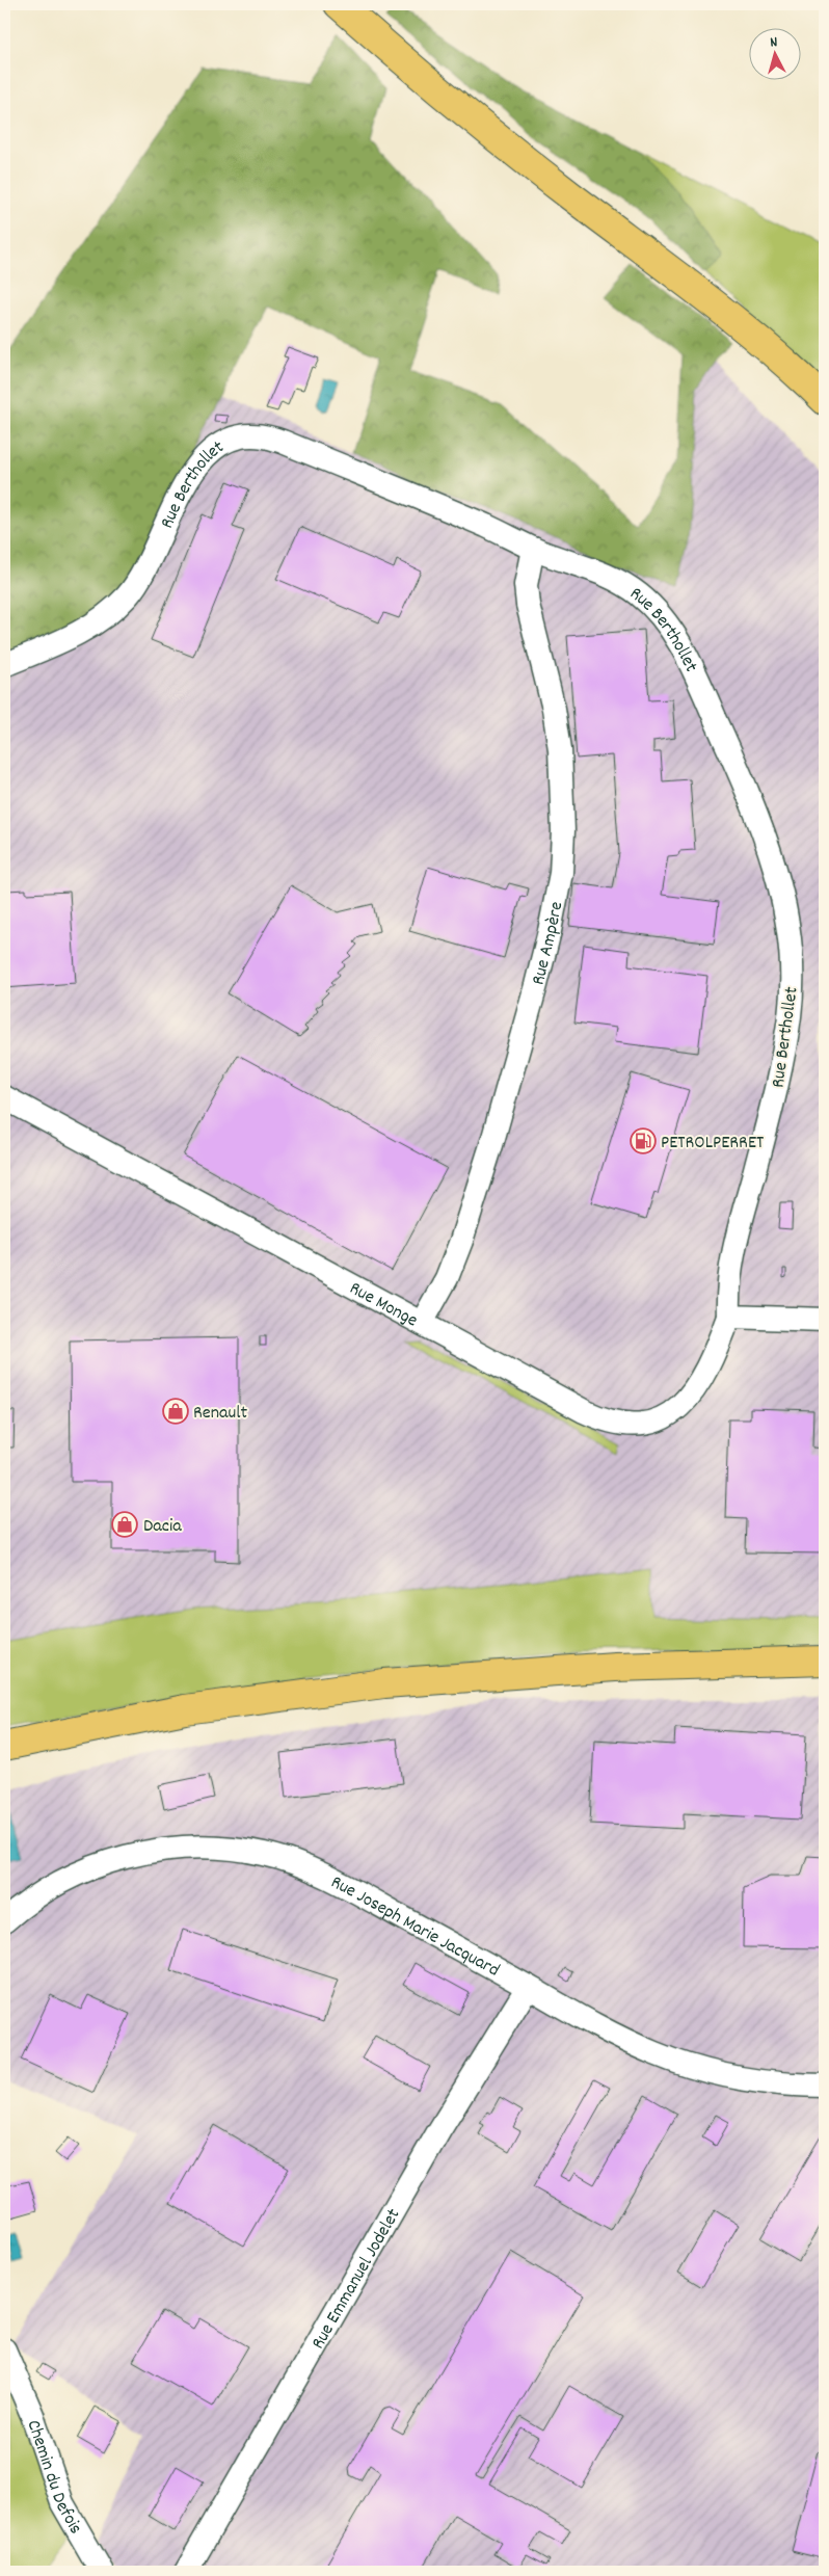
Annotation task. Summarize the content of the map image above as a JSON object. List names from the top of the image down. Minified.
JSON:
{"streets":{"street":["Rue Berthollet","Rue Ampère","Rue Monge","Rue Joseph Marie Jacquard","Rue Emmanuel Jodelet","Chemin du Defois"]},"crossings":[["Rue Berthollet","Rue Ampère"],["Rue Berthollet","Rue Monge"],["Rue Ampère","Rue Monge"],["Rue Joseph Marie Jacquard","Rue Emmanuel Jodelet"]],"places":{"fuel station":["PETROLPERRET"],"shop":["Renault","Dacia"]},"north":"top"}
